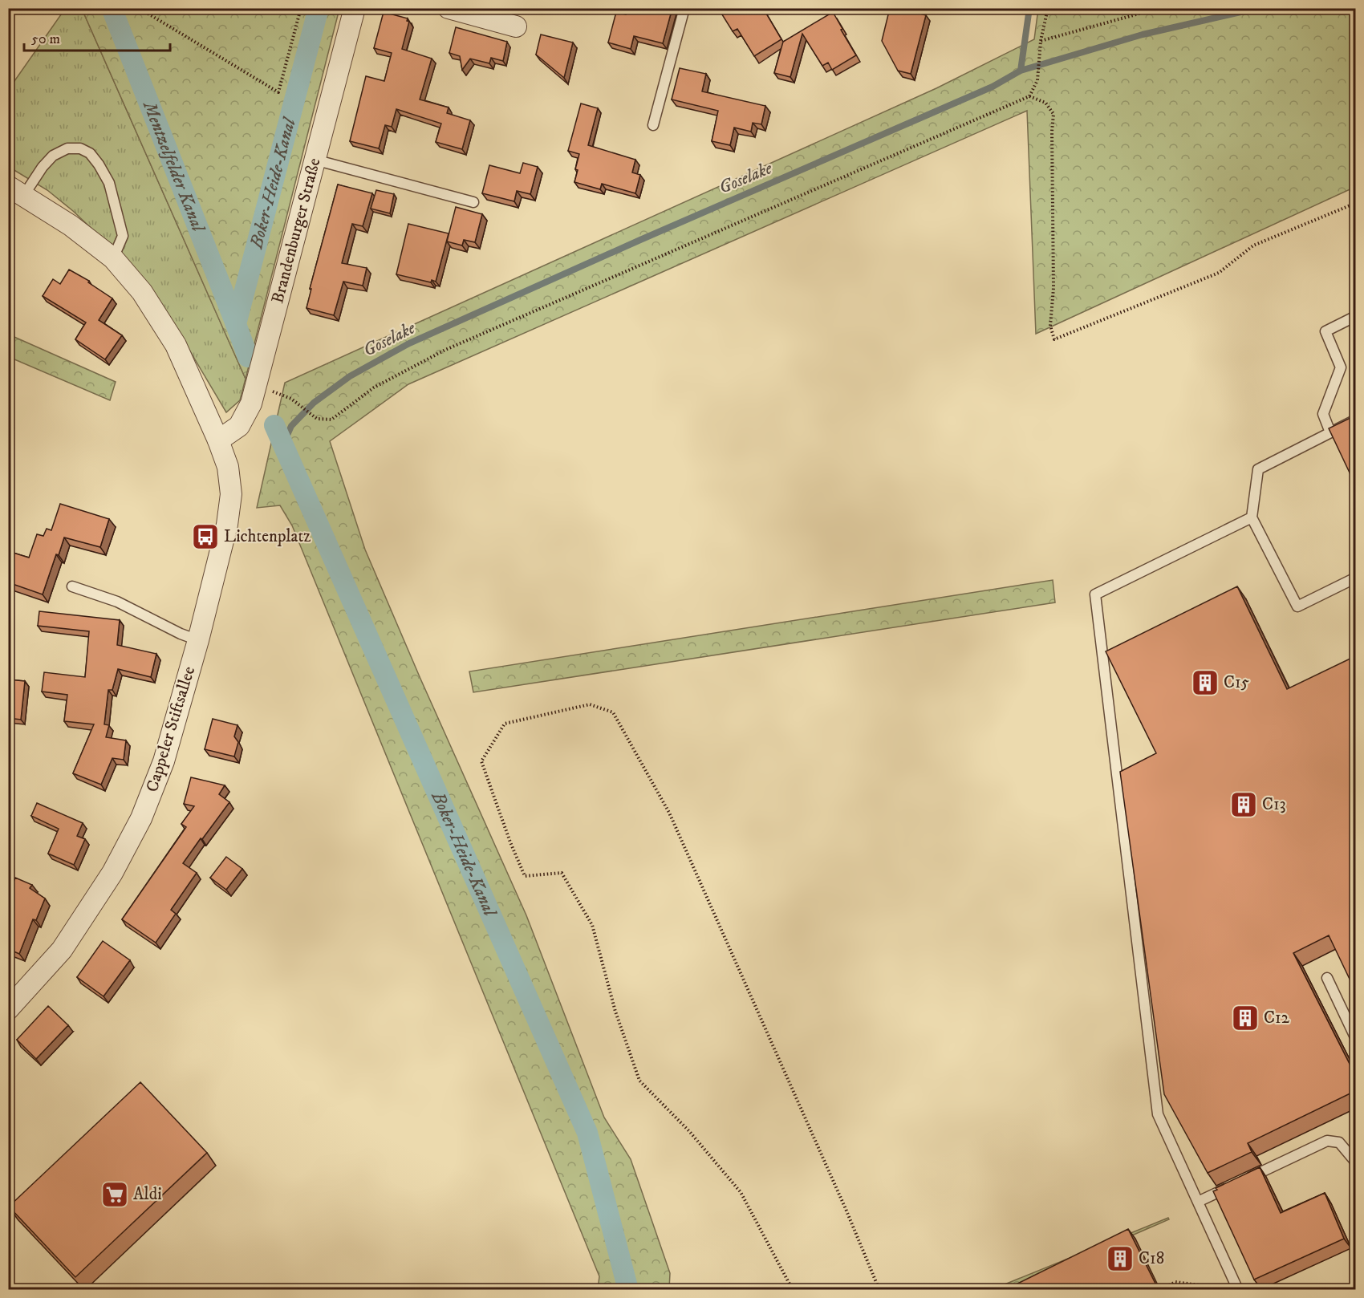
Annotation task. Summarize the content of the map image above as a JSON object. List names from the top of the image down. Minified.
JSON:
{"streets":{"street":["Brandenburger Straße","Cappeler Stiftsallee"]},"crossings":[["Brandenburger Straße","Cappeler Stiftsallee"]],"water":["Mentzelfelder Kanal","Goselake","Boker-Heide-Kanal"],"places":{"bus stop":["Lichtenplatz"],"building":["C15","C13","C12","C18"],"supermarket":["Aldi"]},"scale_bar":"50 m"}
